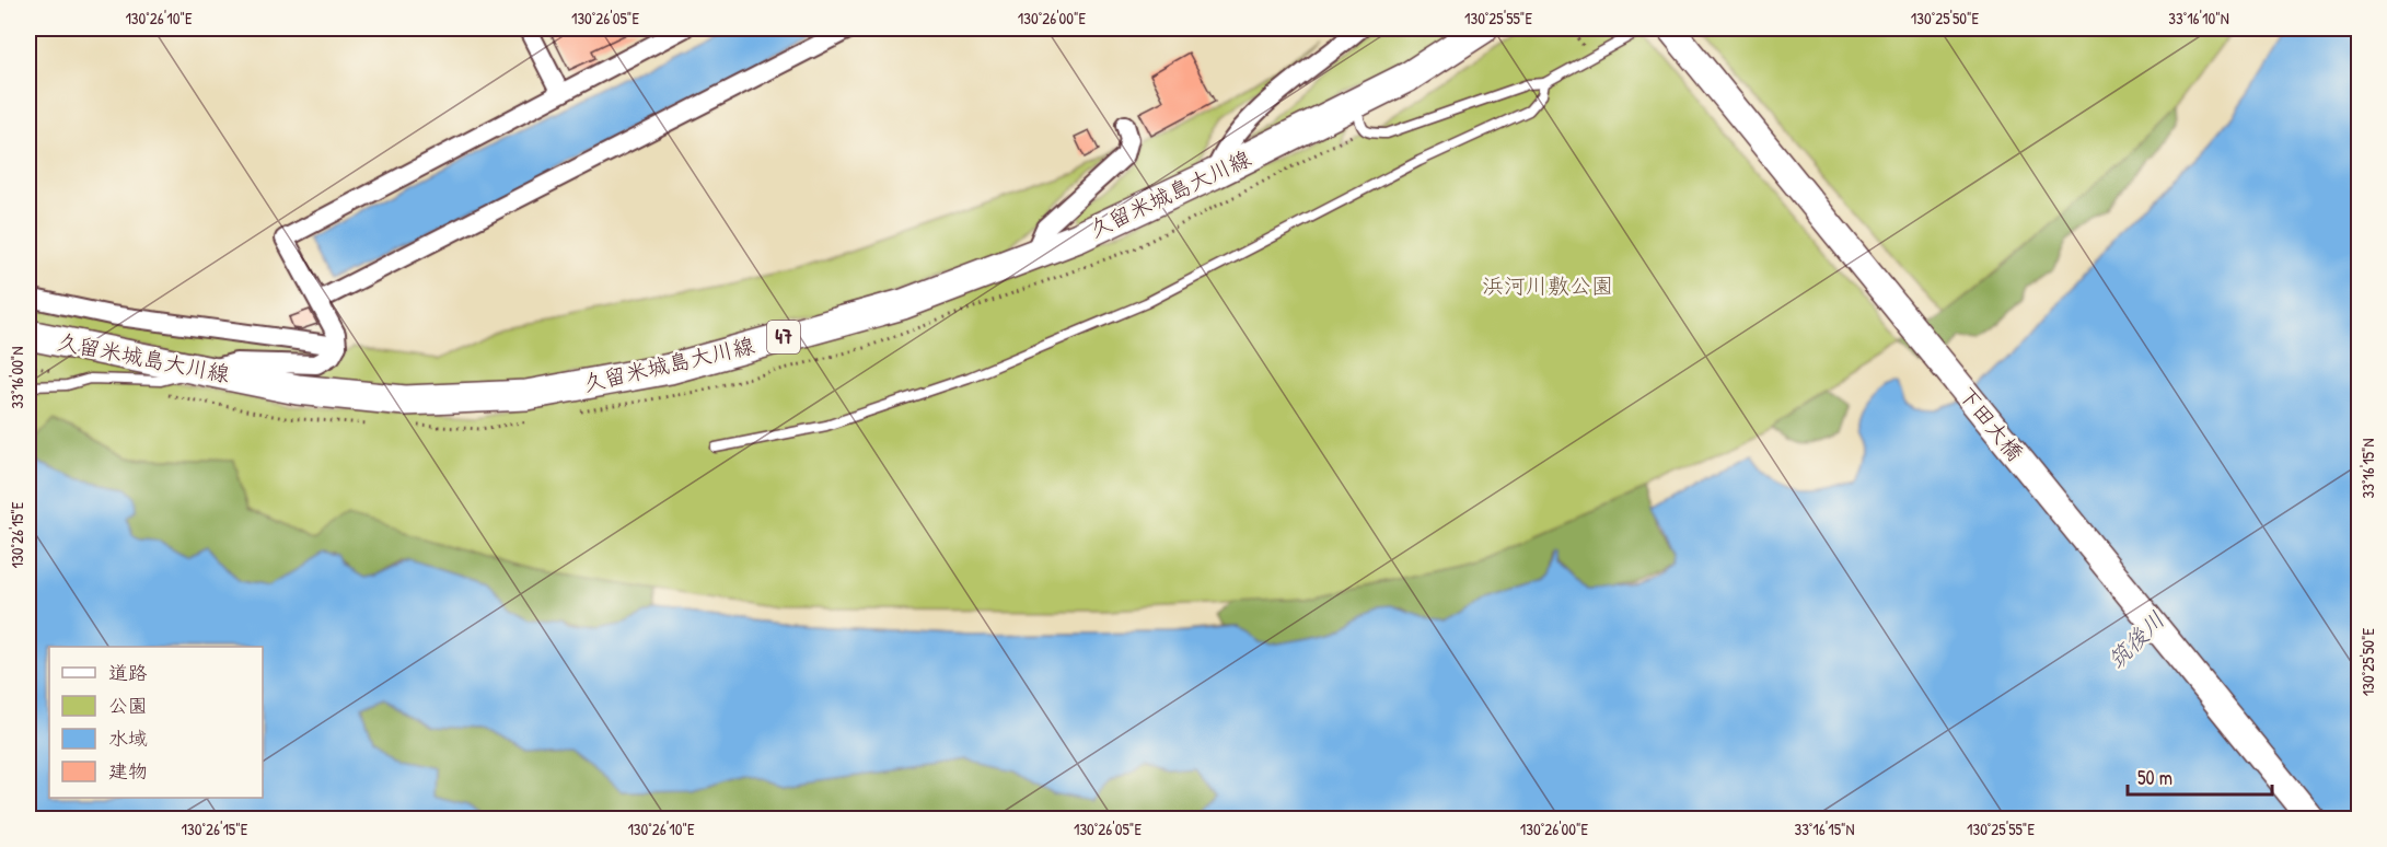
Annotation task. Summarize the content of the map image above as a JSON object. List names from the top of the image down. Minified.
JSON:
{"streets":{"main road":["久留米城島大川線","47","下田大橋"]},"water":["筑後川"],"parks":["浜河川敷公園"],"legend":["道路","公園","水域","建物"],"scale_bar":"50 m","coordinates":["130°26'10\"E","130°26'05\"E","130°26'00\"E","130°25'55\"E","130°25'50\"E","33°16'10\"N","33°16'00\"N","33°16'15\"N","130°26'15\"E"]}
